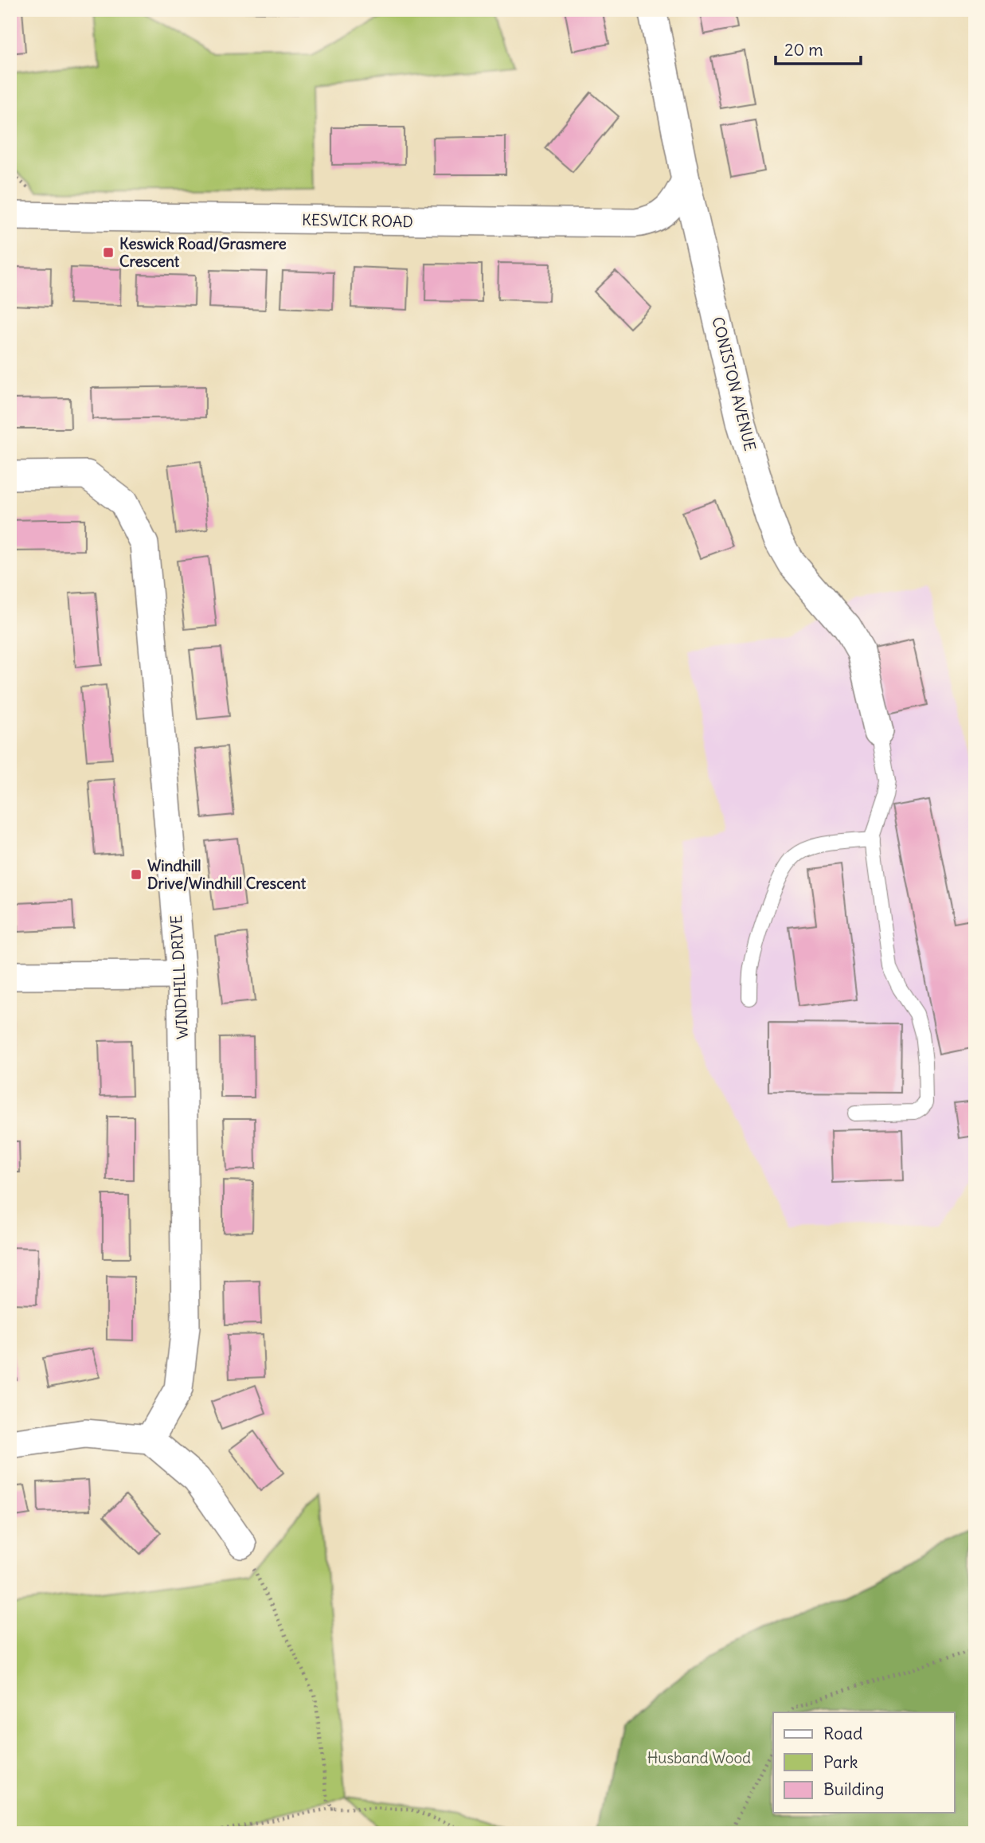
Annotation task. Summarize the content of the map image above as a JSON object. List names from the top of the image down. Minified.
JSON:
{"streets":{"street":["KESWICK ROAD","CONISTON AVENUE","WINDHILL DRIVE"]},"crossings":[["KESWICK ROAD","CONISTON AVENUE"]],"parks":["Husband Wood"],"places":{"transit":["Keswick Road/Grasmere Crescent","Windhill Drive/Windhill Crescent"]},"legend":["Road","Park","Building"],"scale_bar":"20 m"}
